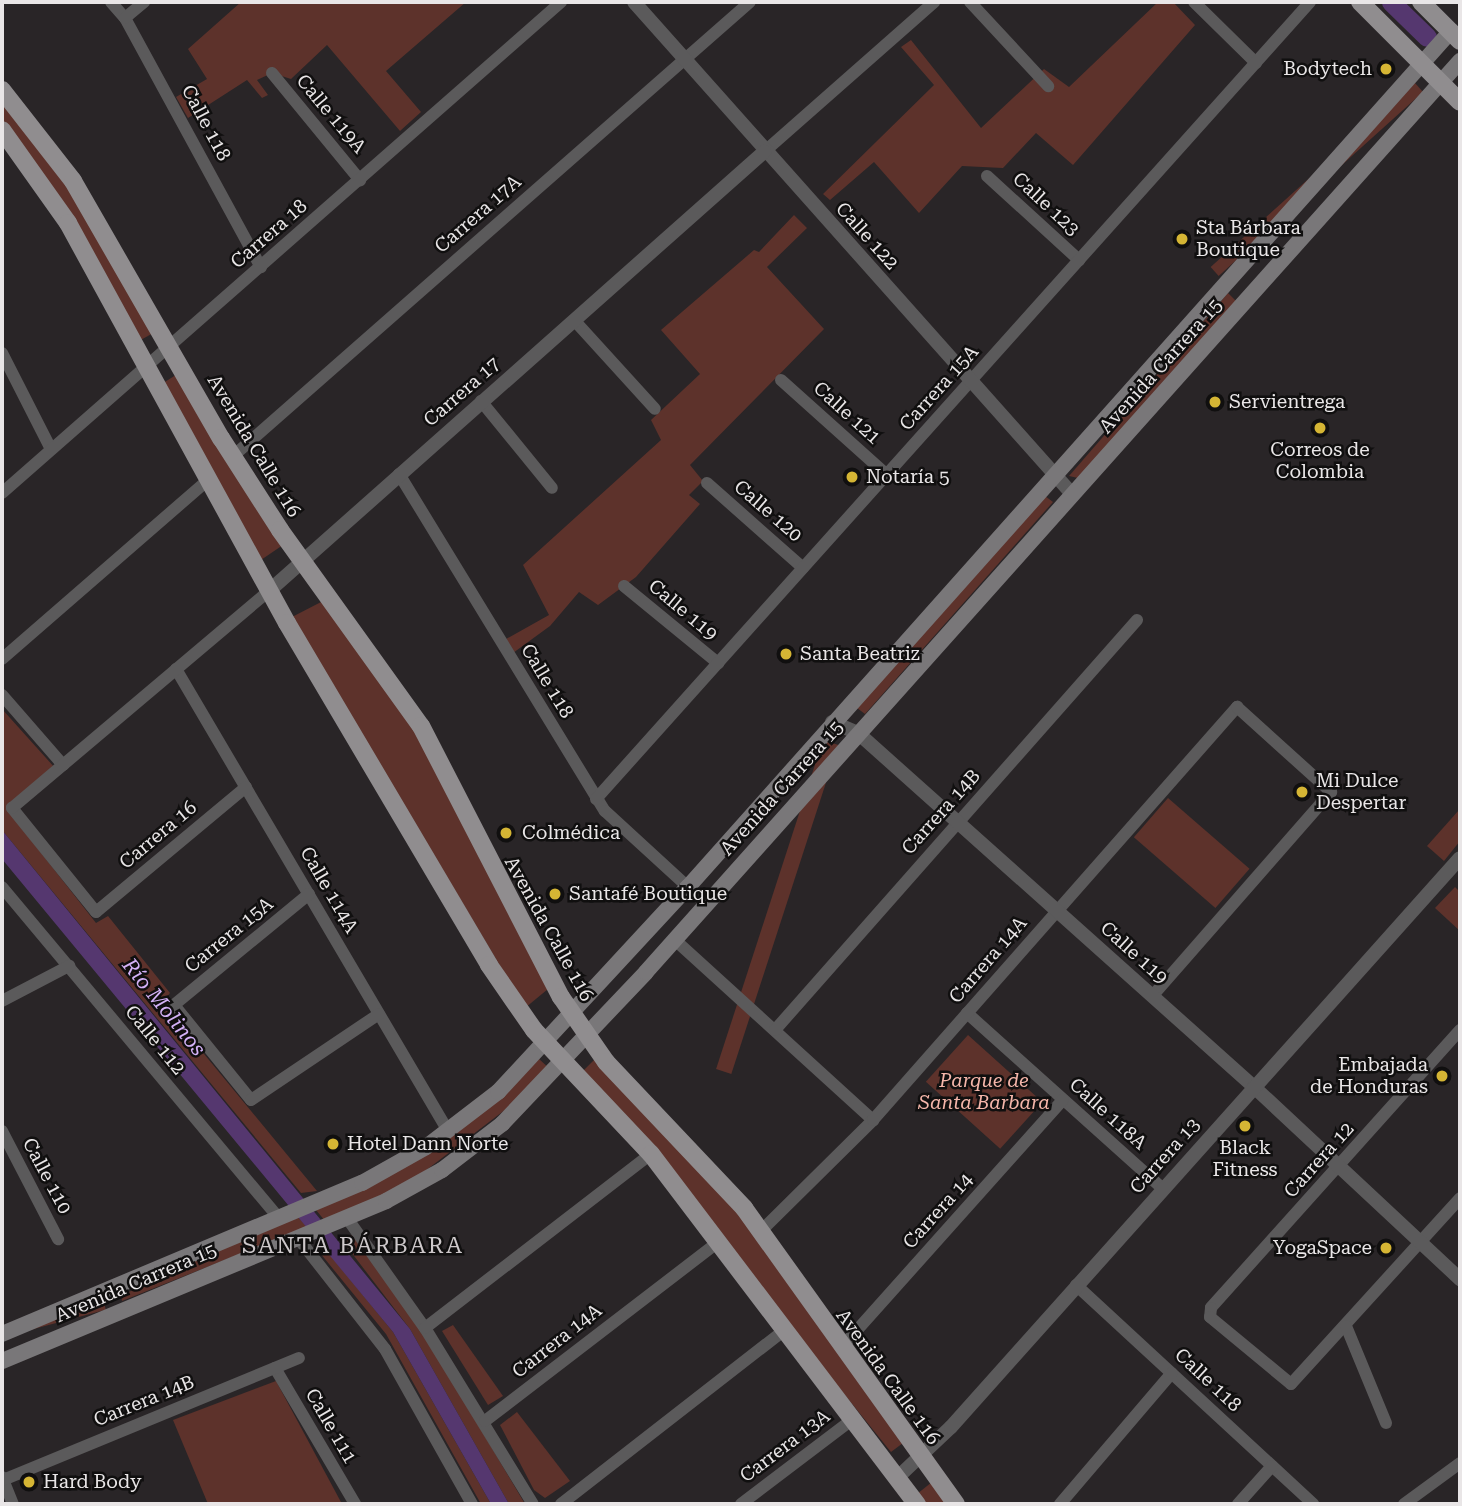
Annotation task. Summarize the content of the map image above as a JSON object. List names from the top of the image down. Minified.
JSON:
{"streets":{"main road":["Avenida Carrera 15","Avenida Calle 116"],"street":["Calle 119A","Calle 118","Calle 123","Carrera 17A","Carrera 18","Calle 122","Carrera 15A","Carrera 17","Calle 121","Calle 120","Calle 119","Carrera 14B","Carrera 16","Calle 114A","Carrera 14A","Calle 112","Calle 118A","Carrera 13","Carrera 12","Calle 110","Carrera 14","Calle 111","Carrera 13A"]},"crossings":[["Calle 119A","Carrera 18"],["Calle 118","Carrera 18"],["Calle 118","Avenida Carrera 15"],["Calle 118","Carrera 15A"],["Calle 118","Carrera 17"],["Calle 118","Carrera 13"],["Calle 123","Carrera 15A"],["Carrera 17A","Calle 122"],["Carrera 17A","Avenida Calle 116"],["Carrera 18","Avenida Calle 116"],["Calle 122","Avenida Carrera 15"],["Calle 122","Carrera 15A"],["Calle 122","Carrera 17"],["Avenida Carrera 15","Avenida Calle 116"],["Avenida Carrera 15","Calle 119"],["Avenida Carrera 15","Calle 114A"],["Avenida Carrera 15","Calle 112"],["Carrera 15A","Calle 121"],["Carrera 15A","Calle 120"],["Carrera 15A","Calle 119"],["Carrera 15A","Calle 114A"],["Carrera 15A","Calle 112"],["Carrera 17","Avenida Calle 116"],["Carrera 17","Carrera 16"],["Carrera 17","Calle 114A"],["Avenida Calle 116","Carrera 14A"],["Avenida Calle 116","Carrera 13"],["Avenida Calle 116","Carrera 14"],["Calle 119","Carrera 14B"],["Calle 119","Carrera 14A"],["Calle 119","Carrera 13"],["Calle 119","Carrera 12"],["Carrera 14B","Calle 111"],["Carrera 16","Calle 114A"],["Calle 114A","Calle 112"],["Carrera 14A","Calle 118A"],["Calle 118A","Carrera 13"],["Calle 118A","Carrera 14"]],"districts":["SANTA BÁRBARA"],"water":["Río Molinos"],"parks":["Parque de Santa Barbara"],"places":["Bodytech","Sta Bárbara Boutique","Servientrega","Correos de Colombia","Notaría 5","Santa Beatriz","Mi Dulce Despertar","Colmédica","Santafé Boutique","Embajada de Honduras","Black Fitness","Hotel Dann Norte","YogaSpace","Hard Body"]}
